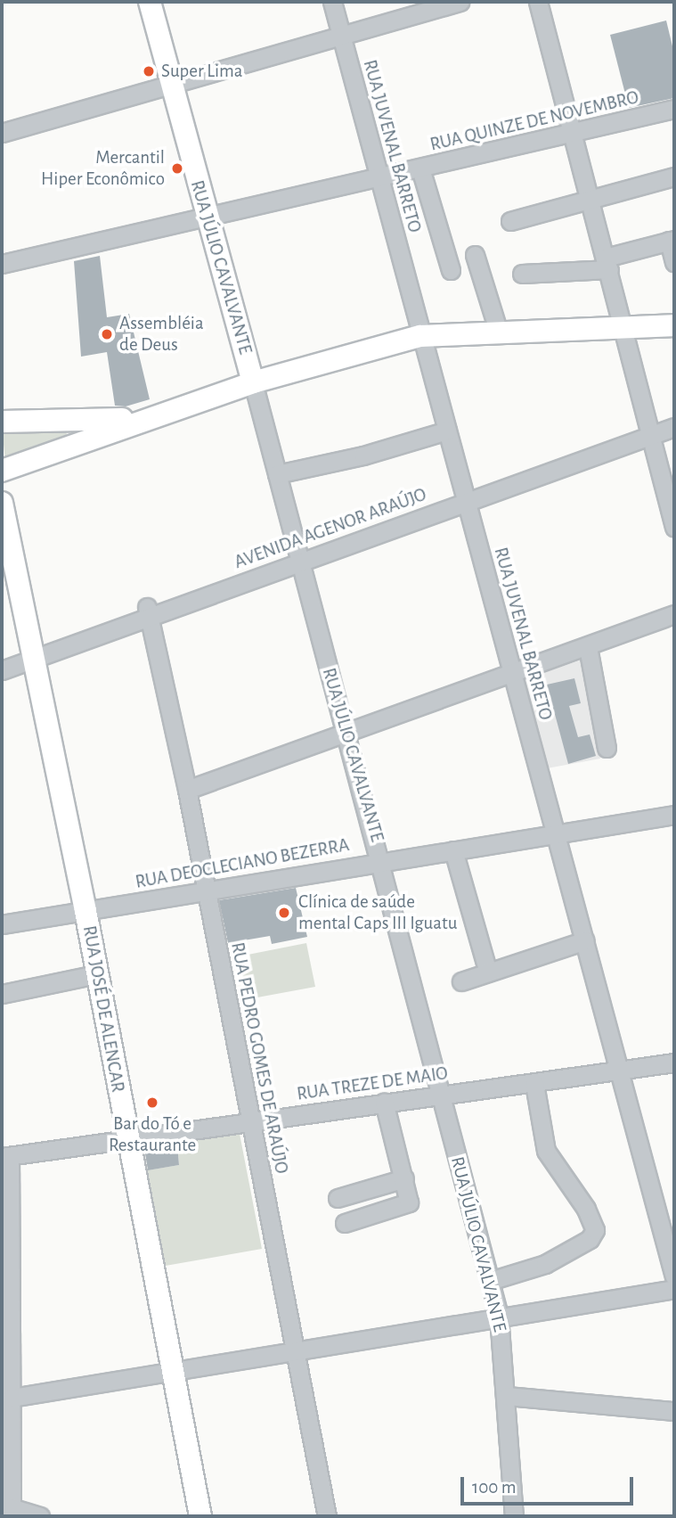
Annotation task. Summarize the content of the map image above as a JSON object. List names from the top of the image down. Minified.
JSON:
{"streets":{"main road":["RUA JÚLIO CAVALVANTE","RUA JOSÉ DE ALENCAR"],"street":["RUA QUINZE DE NOVEMBRO","RUA JUVENAL BARRETO","AVENIDA AGENOR ARAÚJO","RUA DEOCLECIANO BEZERRA","RUA PEDRO GOMES DE ARAÚJO","RUA TREZE DE MAIO"]},"crossings":[["RUA QUINZE DE NOVEMBRO","RUA JUVENAL BARRETO"],["RUA QUINZE DE NOVEMBRO","RUA JÚLIO CAVALVANTE"],["RUA JUVENAL BARRETO","AVENIDA AGENOR ARAÚJO"],["RUA JUVENAL BARRETO","RUA DEOCLECIANO BEZERRA"],["RUA JUVENAL BARRETO","RUA TREZE DE MAIO"],["RUA JÚLIO CAVALVANTE","AVENIDA AGENOR ARAÚJO"],["RUA JÚLIO CAVALVANTE","RUA DEOCLECIANO BEZERRA"],["RUA JÚLIO CAVALVANTE","RUA TREZE DE MAIO"],["AVENIDA AGENOR ARAÚJO","RUA JOSÉ DE ALENCAR"],["AVENIDA AGENOR ARAÚJO","RUA PEDRO GOMES DE ARAÚJO"],["RUA DEOCLECIANO BEZERRA","RUA JOSÉ DE ALENCAR"],["RUA DEOCLECIANO BEZERRA","RUA PEDRO GOMES DE ARAÚJO"],["RUA JOSÉ DE ALENCAR","RUA TREZE DE MAIO"],["RUA PEDRO GOMES DE ARAÚJO","RUA TREZE DE MAIO"]],"places":["Super Lima","Mercantil Hiper Econômico","Assembléia de Deus","Clínica de saúde mental Caps III Iguatu","Bar do Tó e Restaurante"],"scale_bar":"100 m"}
